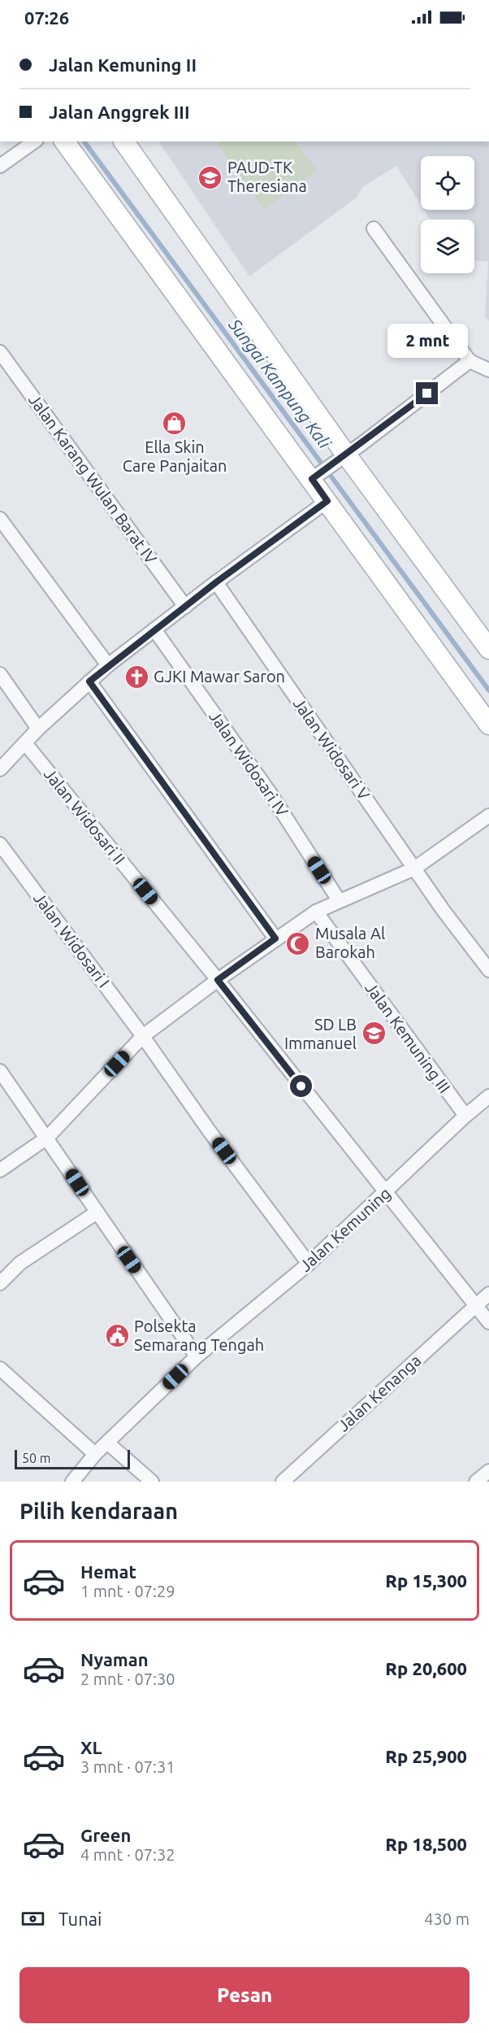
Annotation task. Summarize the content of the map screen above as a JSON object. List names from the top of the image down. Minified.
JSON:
{"streets":{"street":["Jalan Karang Wulan Barat IV","Jalan Widosari V","Jalan Widosari IV","Jalan Widosari II","Jalan Widosari I","Jalan Kemuning III","Jalan Kemuning","Jalan Kenanga"]},"crossings":[["Jalan Widosari II","Jalan Kemuning"],["Jalan Widosari I","Jalan Kemuning"],["Jalan Kemuning III","Jalan Kemuning"]],"water":["Sungai Kampung Kali"],"places":{"school or university":["PAUD-TK Theresiana","SD LB Immanuel"],"shop":["Ella Skin Care Panjaitan"],"church":["GJKI Mawar Saron"],"mosque":["Musala Al Barokah"],"public building":["Polsekta Semarang Tengah"]},"scale_bar":"50 m","page":{"status":"07:26","banner":["Jalan Kemuning II","Jalan Anggrek III"],"bubble":"2 mnt","scale":"50 m","heading":"Pilih kendaraan","list":[{"name":"Hemat","note":"1 mnt · 07:29","value":"Rp 15,300"},{"name":"Nyaman","note":"2 mnt · 07:30","value":"Rp 20,600"},{"name":"XL","note":"3 mnt · 07:31","value":"Rp 25,900"},{"name":"Green","note":"4 mnt · 07:32","value":"Rp 18,500"}],"pay":["Tunai","430 m"],"buttons":"Pesan"}}
